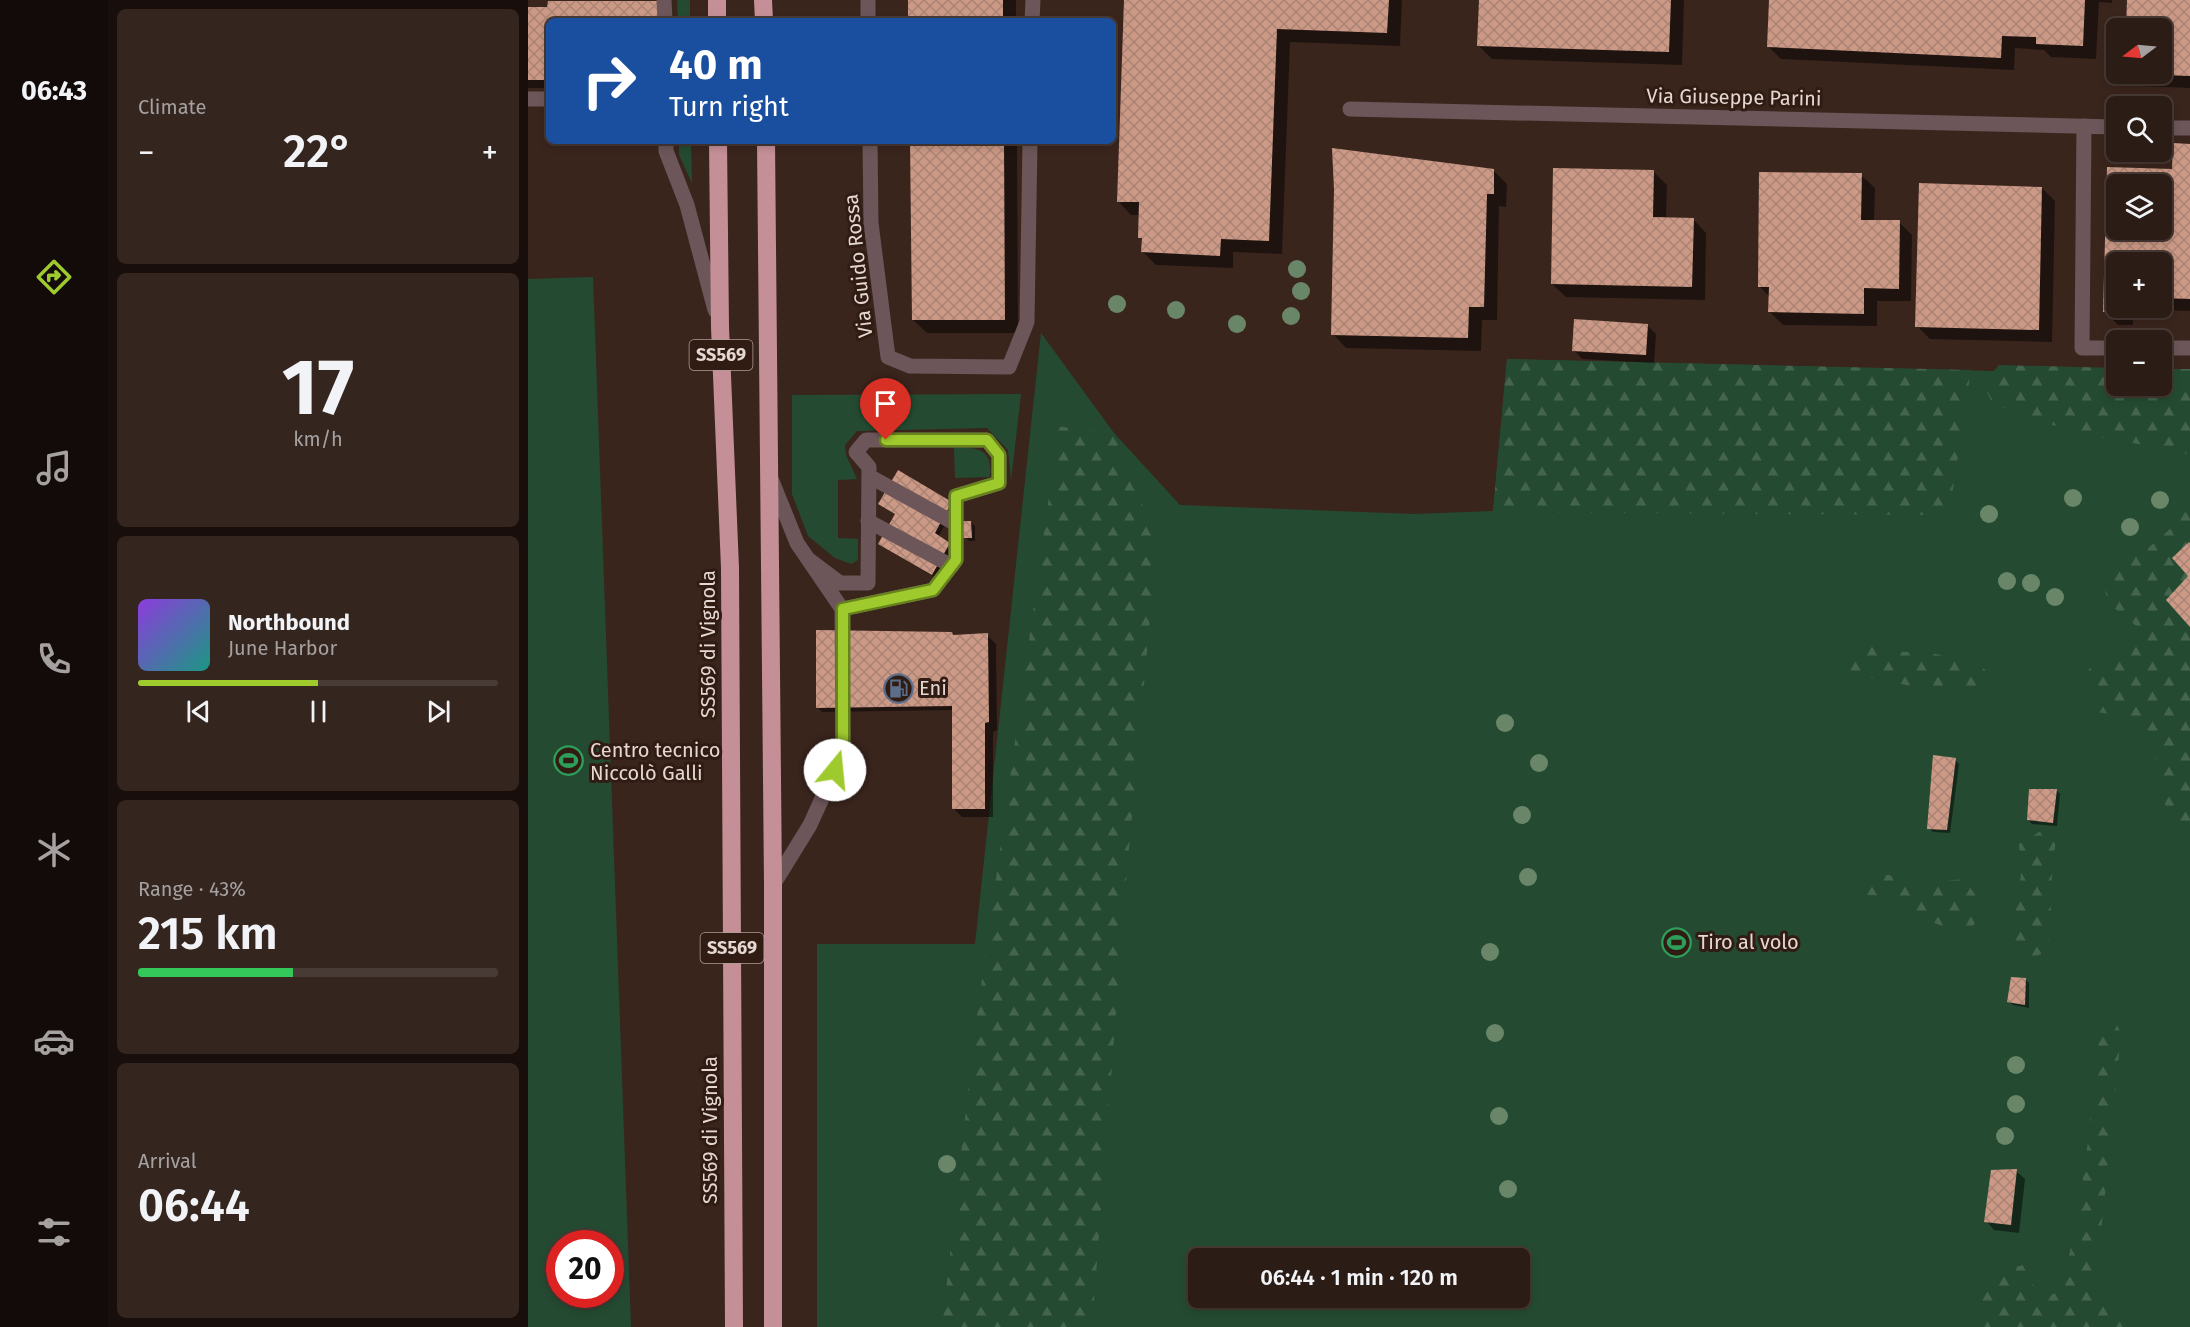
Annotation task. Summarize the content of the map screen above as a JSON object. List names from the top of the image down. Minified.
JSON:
{"streets":{"highway":["SS569","SS569 di Vignola"],"street":["Via Giuseppe Parini","Via Guido Rossa"]},"places":{"fuel station":["Eni"],"sports":["Centro tecnico Niccolò Galli","Tiro al volo"]},"north":"left","page":{"tabs":"06:43","tile":["Climate",["17","km/h"],["Range · 43%","215 km"],["Arrival","06:44"]],"map_buttons":["+","−"],"turn":["40 m","Turn right"],"heat":["−","22°","+"],"song":["Northbound","June Harbor"],"limit":"20","trip":"06:44 · 1 min · 120 m"}}
